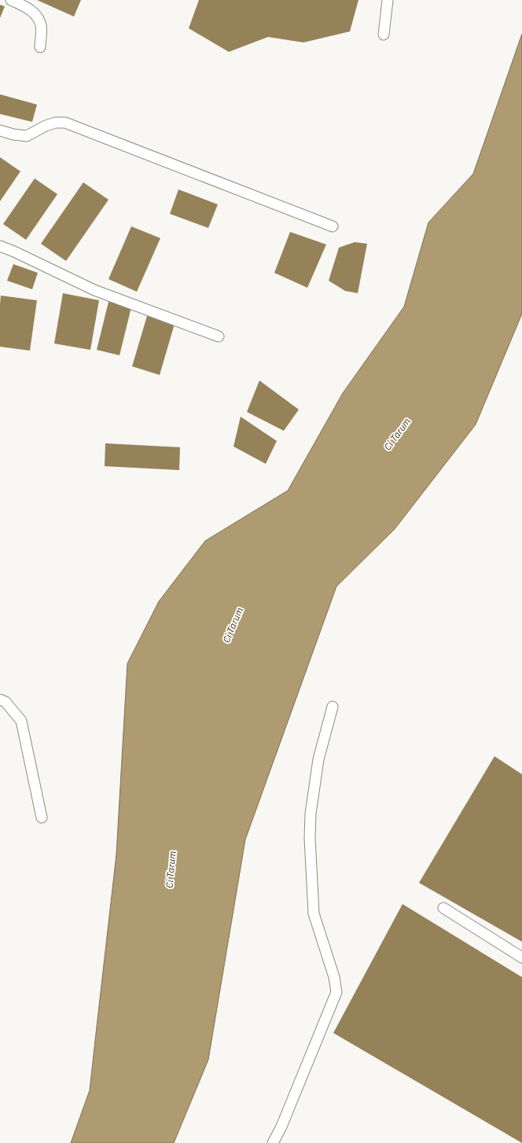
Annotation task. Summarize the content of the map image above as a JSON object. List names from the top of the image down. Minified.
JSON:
{"water":["Ci Tarum"]}
